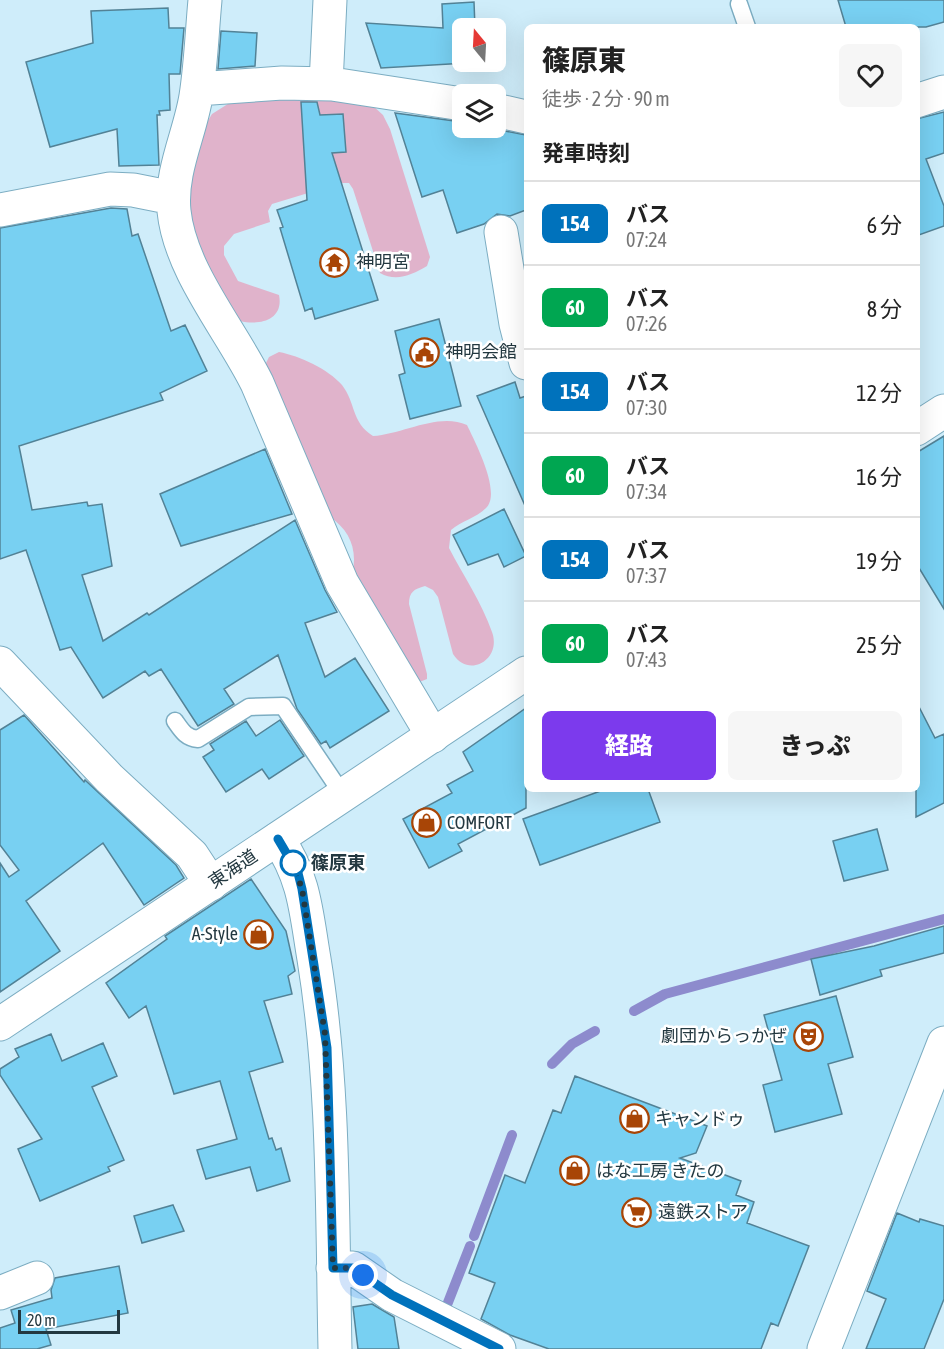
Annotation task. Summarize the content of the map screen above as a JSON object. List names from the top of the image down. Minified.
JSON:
{"streets":{"street":["東海道"]},"places":{"temple":["神明宮"],"public building":["神明会館"],"shop":["COMFORT","A-Style","キャンドゥ","はな工房 きたの"],"other":["篠原東"],"theatre":["劇団からっかぜ"],"supermarket":["遠鉄ストア"]},"lines":["bus line 154"],"scale_bar":"20 m","north":"top","page":{"heading":[["篠原東","徒歩 · 2 分 · 90 m"],"発車時刻"],"list":[{"mark":"154","name":"バス","note":"07:24","value":"6 分"},{"mark":"60","name":"バス","note":"07:26","value":"8 分"},{"mark":"154","name":"バス","note":"07:30","value":"12 分"},{"mark":"60","name":"バス","note":"07:34","value":"16 分"},{"mark":"154","name":"バス","note":"07:37","value":"19 分"},{"mark":"60","name":"バス","note":"07:43","value":"25 分"}],"buttons":["経路","きっぷ"],"scale":"20 m"}}
